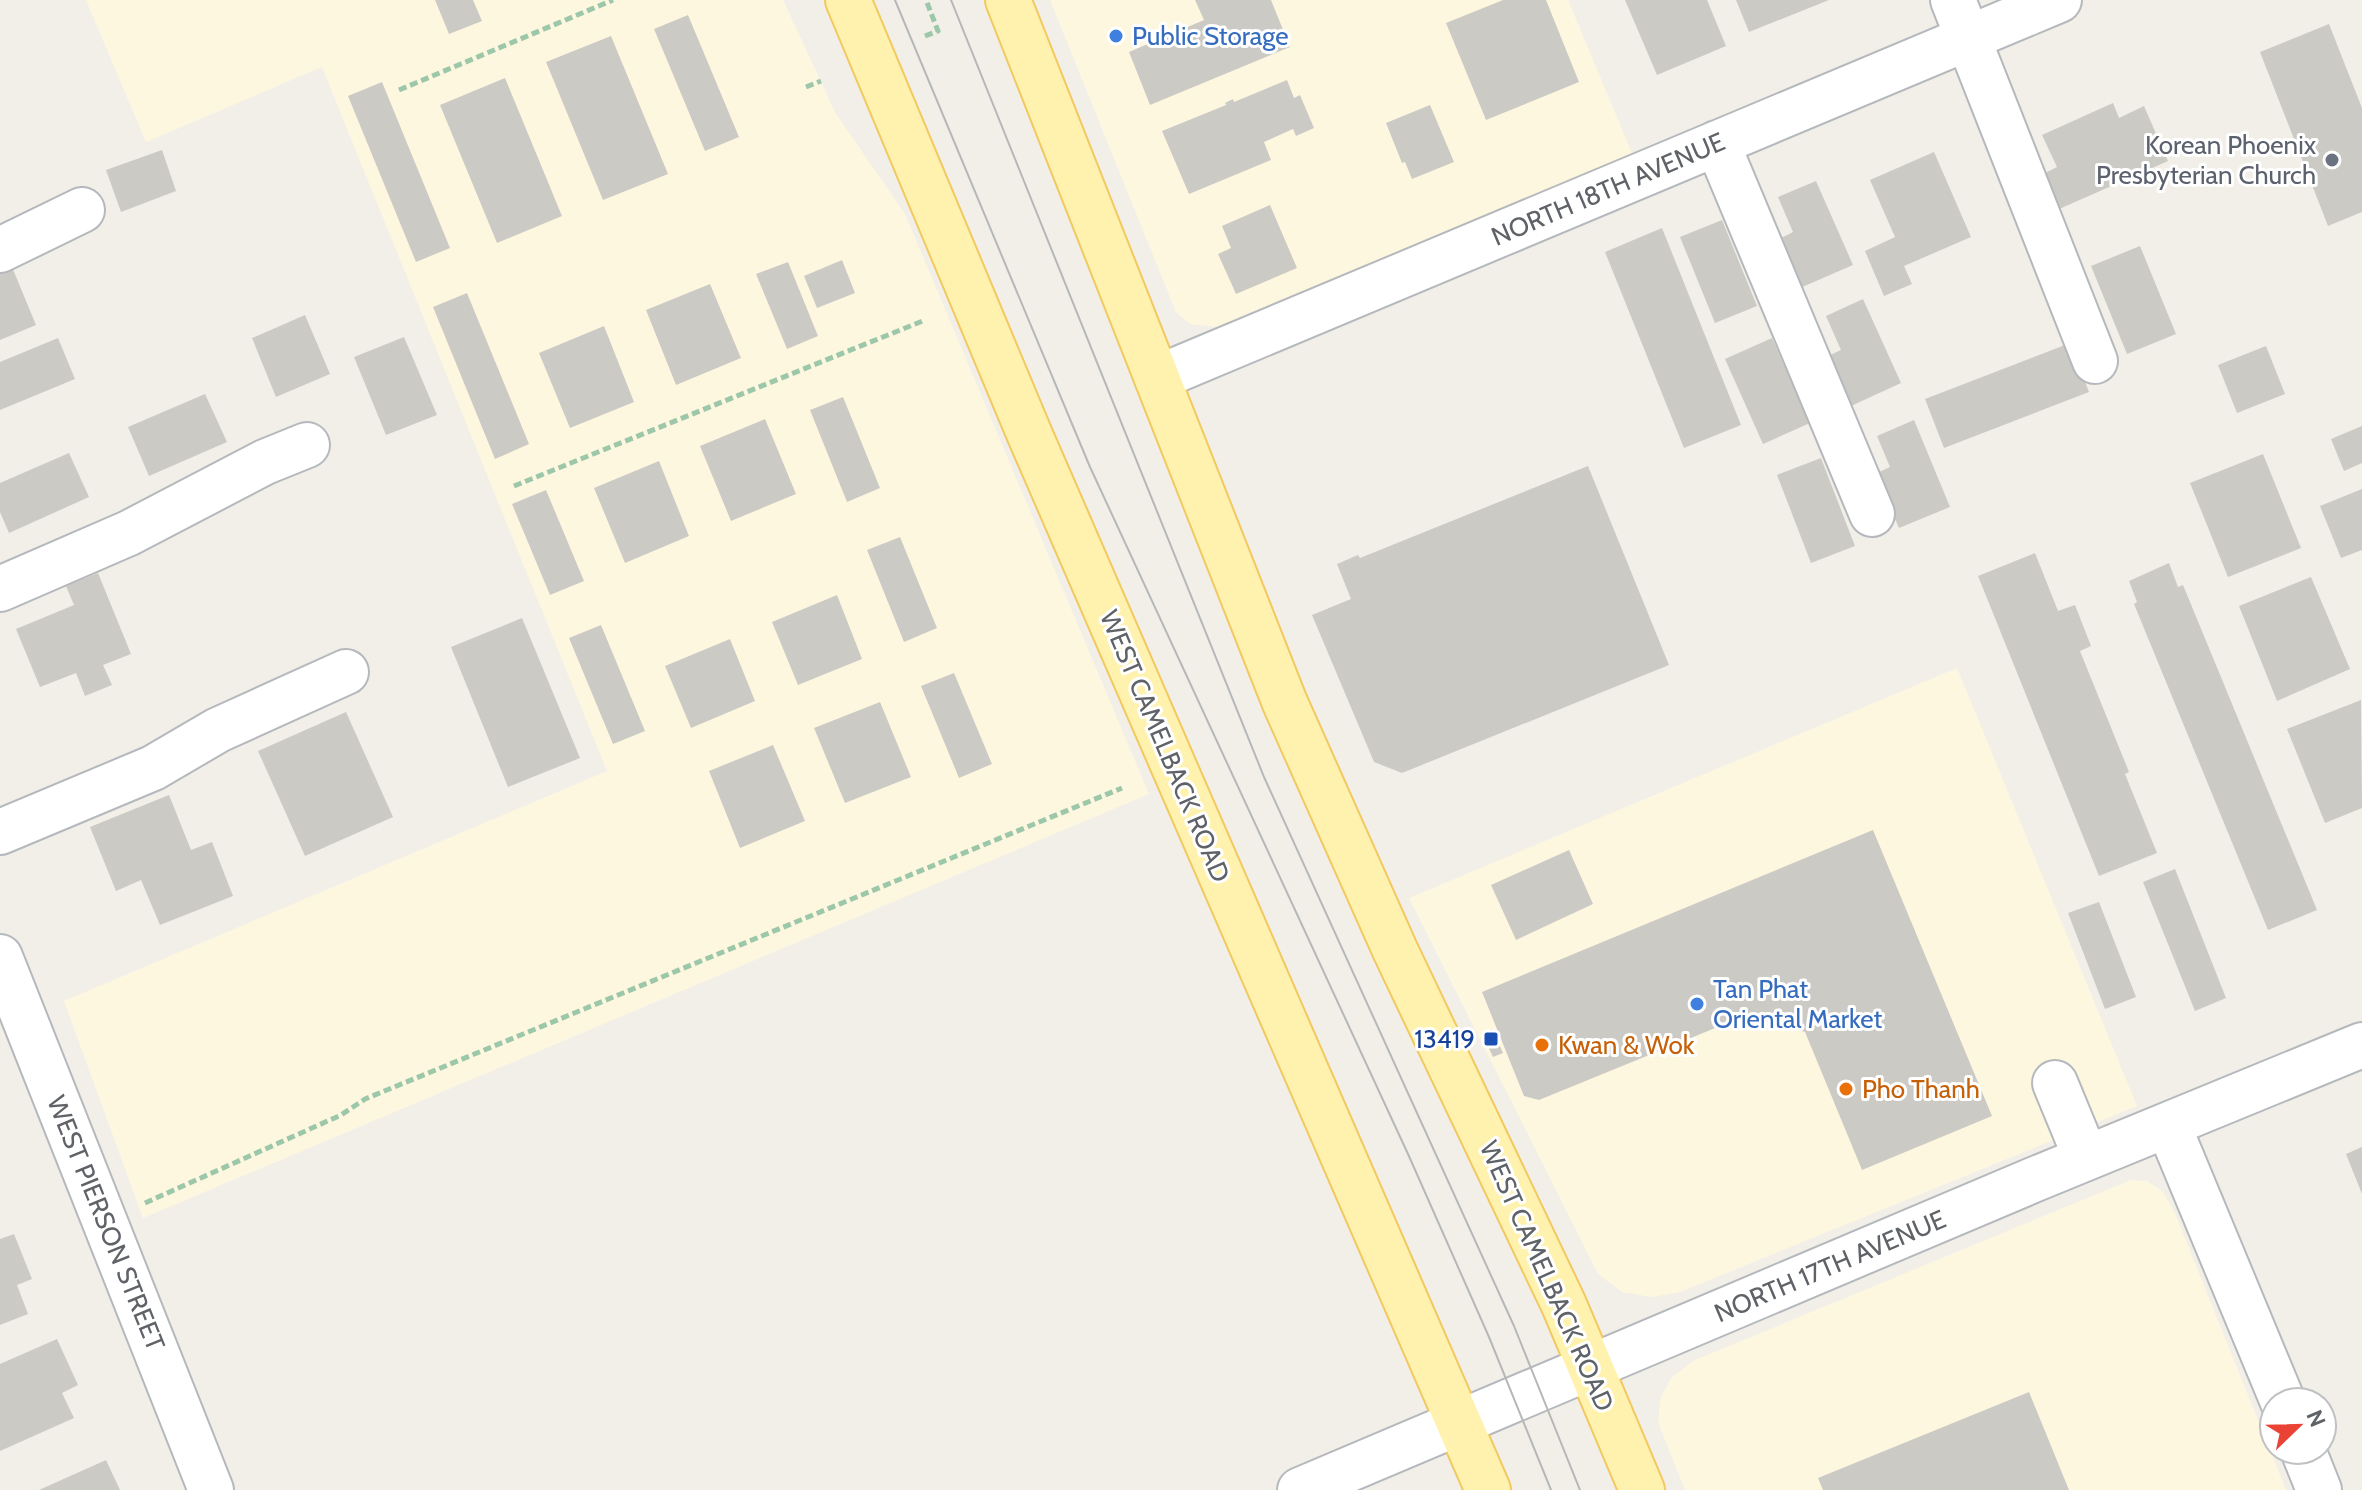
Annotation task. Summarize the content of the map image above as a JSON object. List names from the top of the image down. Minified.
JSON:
{"streets":{"main road":["WEST CAMELBACK ROAD"],"street":["NORTH 18TH AVENUE","WEST PIERSON STREET","NORTH 17TH AVENUE"]},"crossings":[["NORTH 18TH AVENUE","WEST CAMELBACK ROAD"],["WEST CAMELBACK ROAD","NORTH 17TH AVENUE"]],"places":{"other":["Public Storage","Korean Phoenix Presbyterian Church","Tan Phat Oriental Market","Kwan & Wok","Pho Thanh"],"transit":["13419"]},"north":"top right"}
